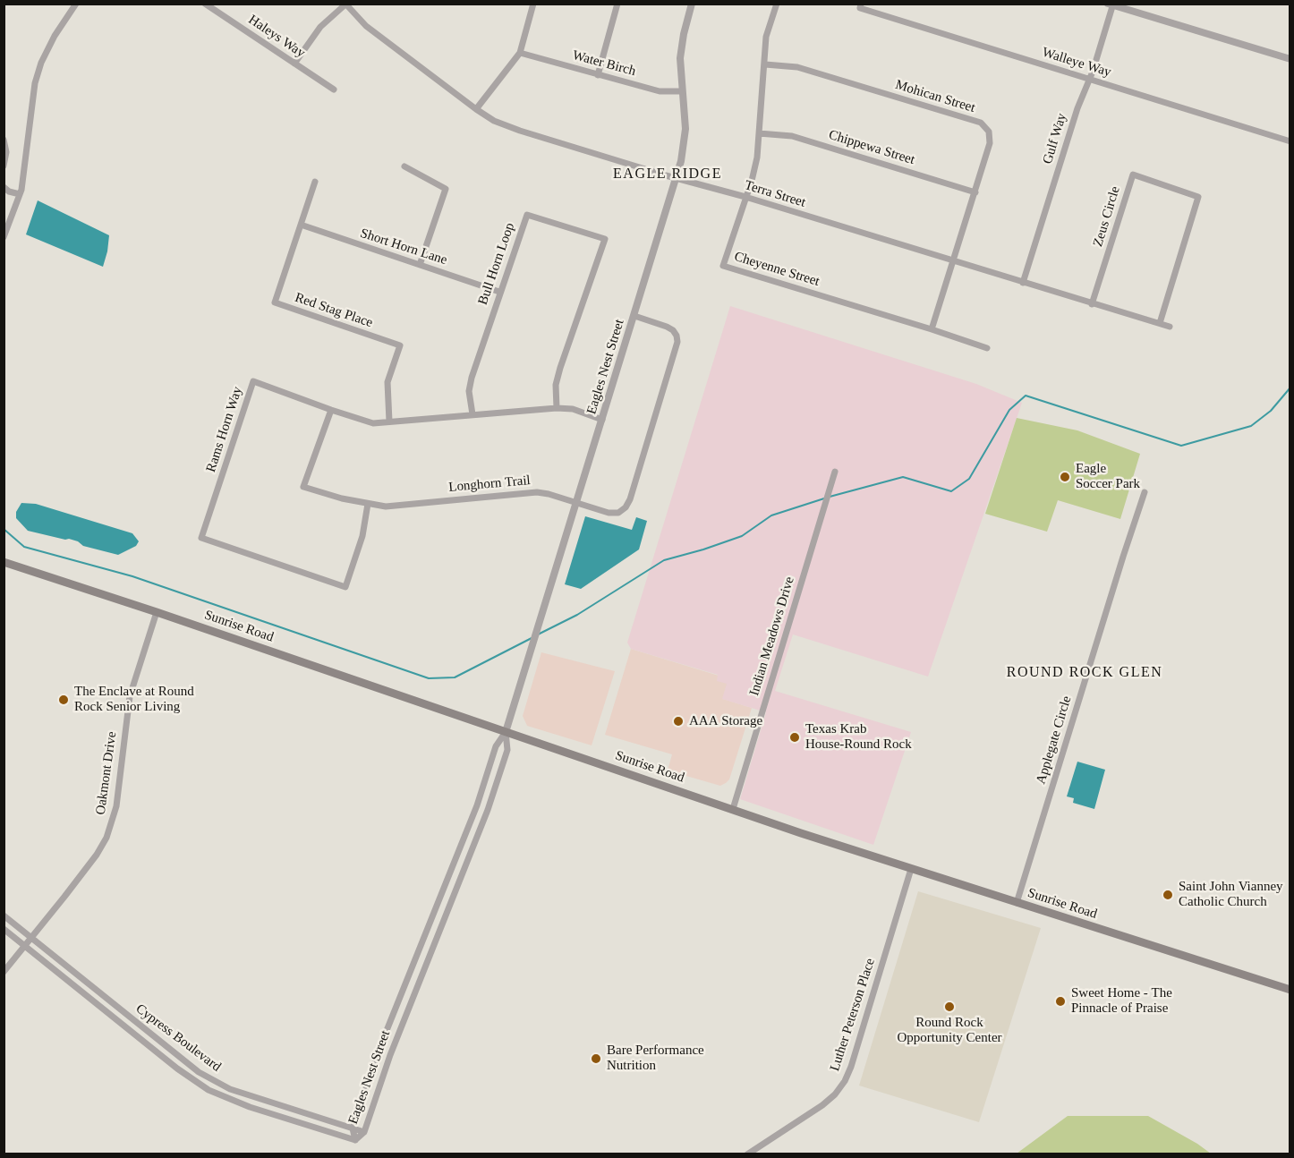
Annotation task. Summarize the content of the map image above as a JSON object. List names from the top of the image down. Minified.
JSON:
{"streets":{"main road":["Sunrise Road"],"street":["Haleys Way","Walleye Way","Water Birch","Mohican Street","Gulf Way","Chippewa Street","Terra Street","Zeus Circle","Short Horn Lane","Bull Horn Loop","Cheyenne Street","Red Stag Place","Eagles Nest Street","Rams Horn Way","Longhorn Trail","Indian Meadows Drive","Applegate Circle","Oakmont Drive","Luther Peterson Place","Cypress Boulevard"]},"crossings":[["Walleye Way","Gulf Way"],["Water Birch","Eagles Nest Street"],["Mohican Street","Chippewa Street"],["Mohican Street","Terra Street"],["Mohican Street","Cheyenne Street"],["Gulf Way","Terra Street"],["Chippewa Street","Cheyenne Street"],["Terra Street","Zeus Circle"],["Terra Street","Cheyenne Street"],["Terra Street","Eagles Nest Street"],["Short Horn Lane","Bull Horn Loop"],["Short Horn Lane","Red Stag Place"],["Bull Horn Loop","Rams Horn Way"],["Red Stag Place","Rams Horn Way"],["Eagles Nest Street","Rams Horn Way"],["Eagles Nest Street","Longhorn Trail"],["Eagles Nest Street","Sunrise Road"],["Eagles Nest Street","Cypress Boulevard"],["Rams Horn Way","Longhorn Trail"],["Sunrise Road","Indian Meadows Drive"],["Sunrise Road","Applegate Circle"],["Sunrise Road","Oakmont Drive"],["Sunrise Road","Luther Peterson Place"],["Oakmont Drive","Cypress Boulevard"]],"districts":["EAGLE RIDGE","ROUND ROCK GLEN"],"places":["Eagle Soccer Park","The Enclave at Round Rock Senior Living","AAA Storage","Texas Krab House-Round Rock","Saint John Vianney Catholic Church","Sweet Home - The Pinnacle of Praise","Round Rock Opportunity Center","Bare Performance Nutrition"]}
